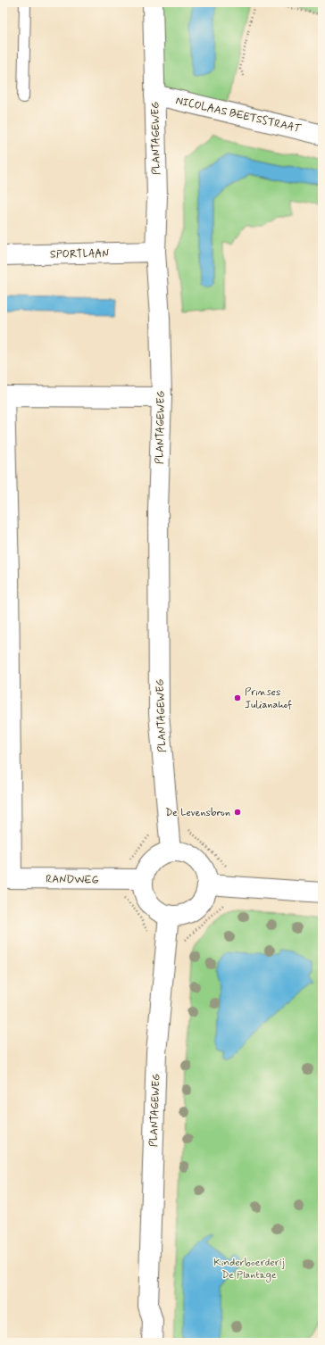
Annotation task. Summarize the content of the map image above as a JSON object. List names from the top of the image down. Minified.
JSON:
{"streets":{"street":["NICOLAAS BEETSSTRAAT","PLANTAGEWEG","SPORTLAAN","RANDWEG"]},"crossings":[["NICOLAAS BEETSSTRAAT","PLANTAGEWEG"],["PLANTAGEWEG","SPORTLAAN"],["PLANTAGEWEG","RANDWEG"]],"parks":["Kinderboerderij De Plantage"],"places":["Prinses Julianahof","De Levensbron"]}
